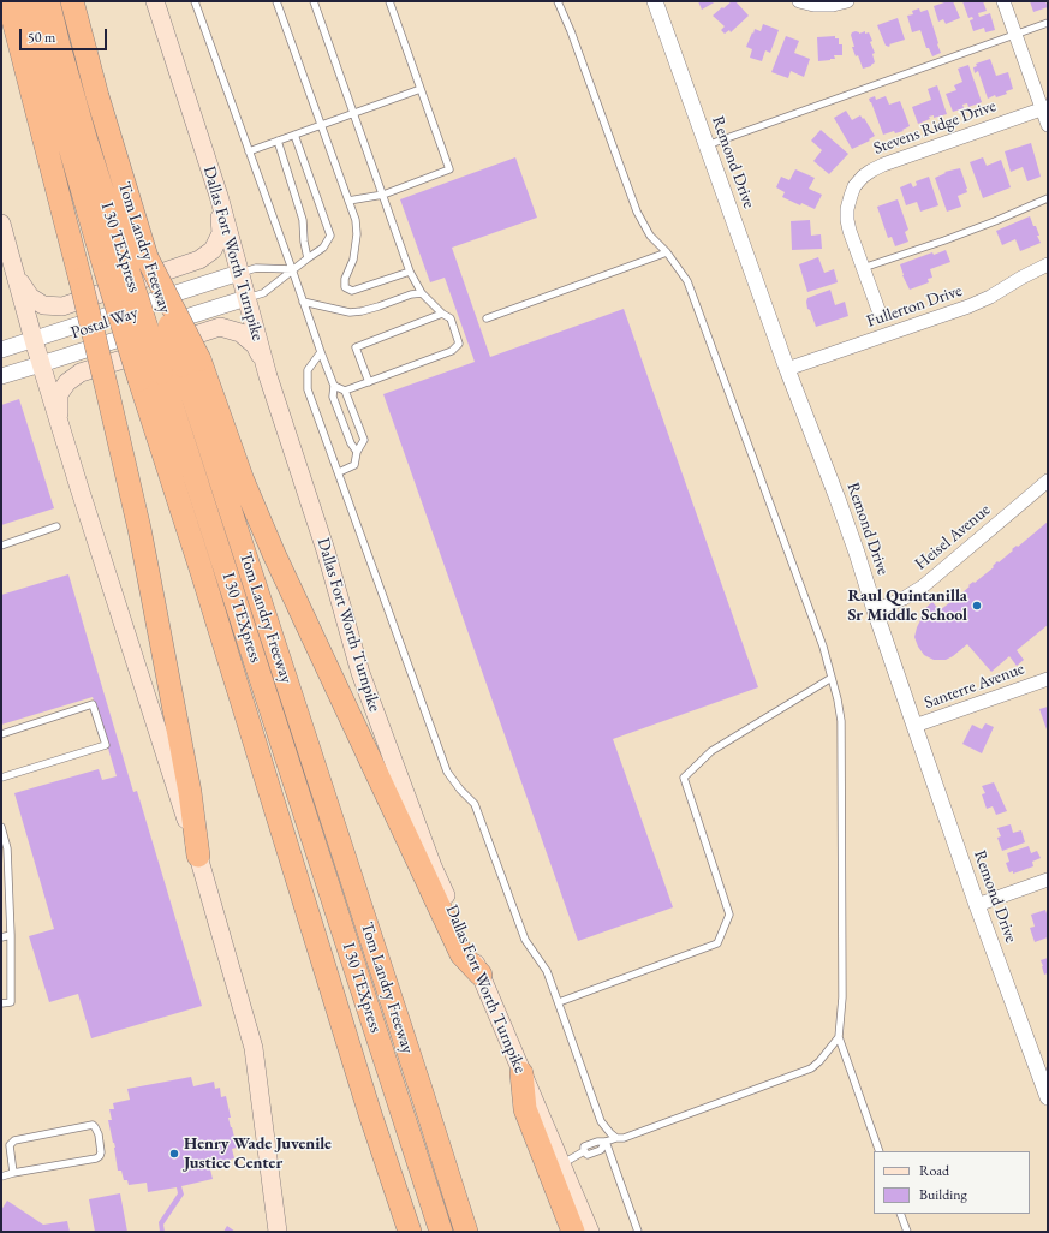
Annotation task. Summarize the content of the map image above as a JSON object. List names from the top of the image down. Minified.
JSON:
{"streets":{"highway":["I 30 TEXpress","Tom Landry Freeway"],"main road":["Dallas Fort Worth Turnpike"],"street":["Stevens Ridge Drive","Remond Drive","Fullerton Drive","Postal Way","Heisel Avenue","Santerre Avenue"]},"crossings":[["Remond Drive","Fullerton Drive"],["Remond Drive","Heisel Avenue"],["Remond Drive","Santerre Avenue"],["I 30 TEXpress","Tom Landry Freeway"],["Dallas Fort Worth Turnpike","Postal Way"]],"places":["Raul Quintanilla Sr Middle School","Henry Wade Juvenile Justice Center"],"legend":["Road","Building"],"scale_bar":"50 m"}
